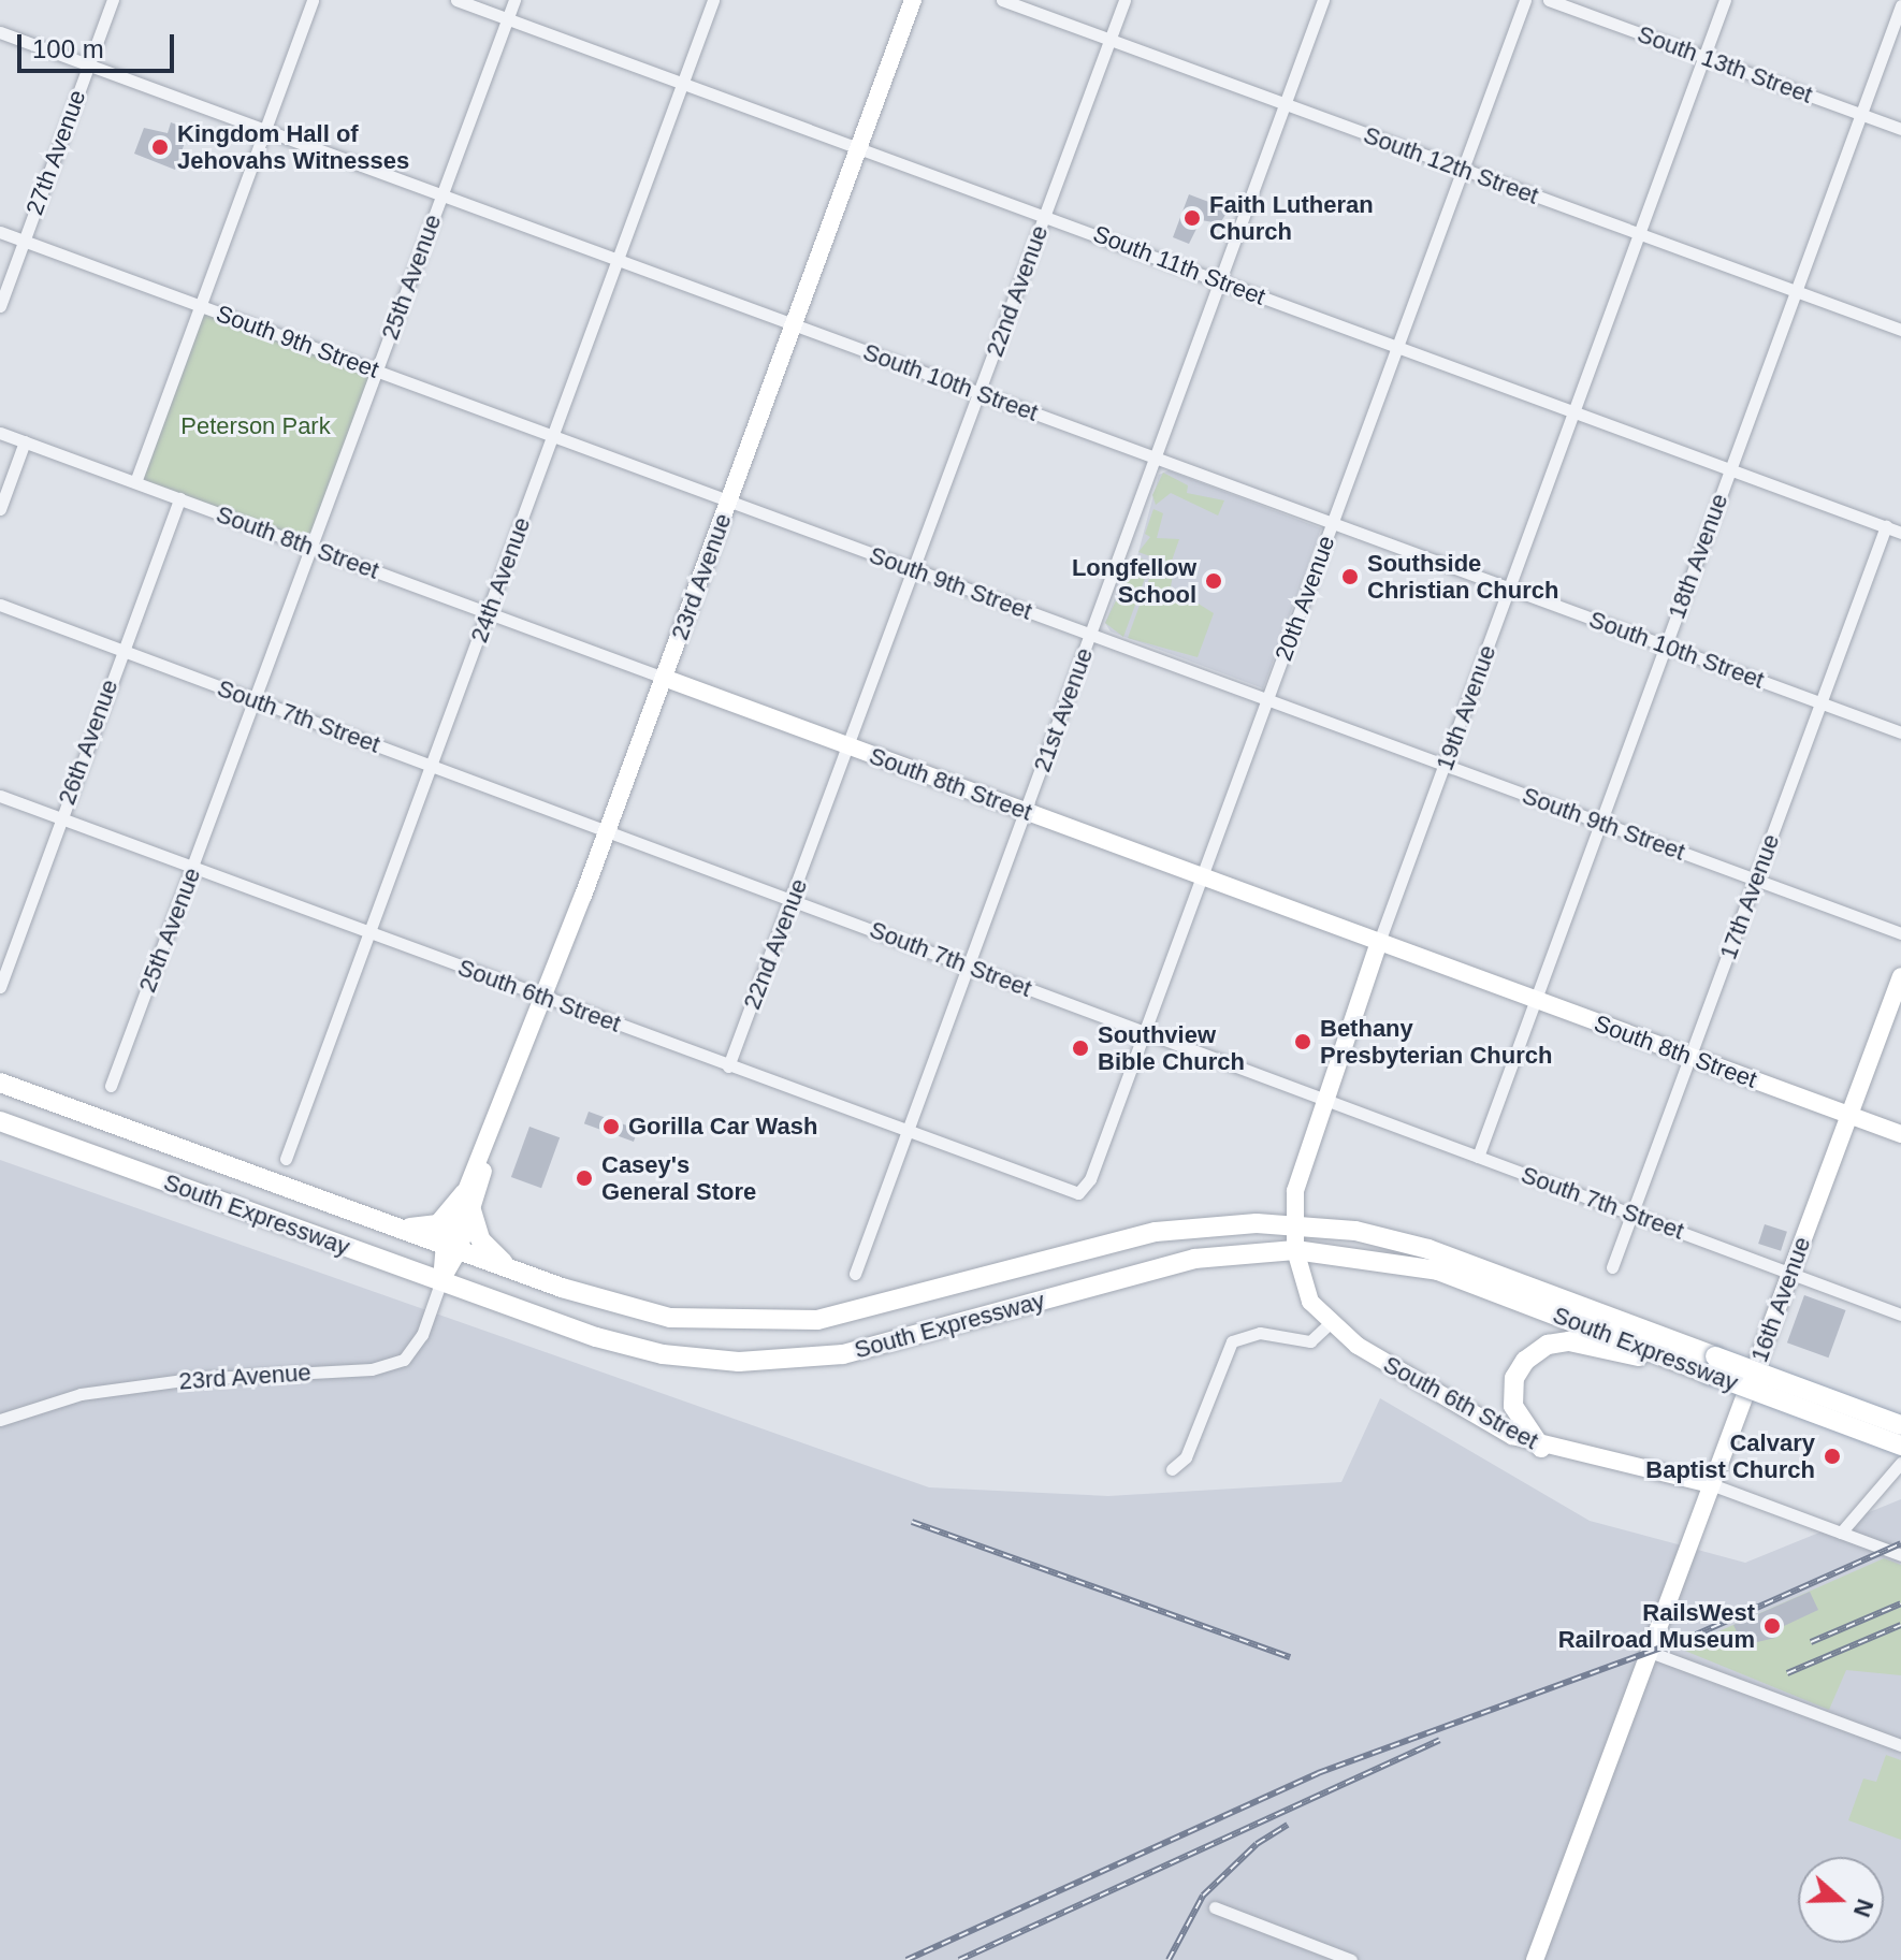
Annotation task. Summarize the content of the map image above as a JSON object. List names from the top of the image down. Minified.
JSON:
{"streets":{"main road":["South Expressway"],"street":["South 13th Street","27th Avenue","South 12th Street","South 11th Street","25th Avenue","22nd Avenue","South 9th Street","South 10th Street","South 8th Street","18th Avenue","23rd Avenue","24th Avenue","20th Avenue","19th Avenue","21st Avenue","South 7th Street","26th Avenue","17th Avenue","South 6th Street","16th Avenue"]},"crossings":[["South 13th Street","18th Avenue"],["South 13th Street","19th Avenue"],["27th Avenue","South 9th Street"],["27th Avenue","South 10th Street"],["South 12th Street","22nd Avenue"],["South 12th Street","18th Avenue"],["South 12th Street","20th Avenue"],["South 12th Street","19th Avenue"],["South 12th Street","21st Avenue"],["South 11th Street","25th Avenue"],["South 11th Street","22nd Avenue"],["South 11th Street","18th Avenue"],["South 11th Street","23rd Avenue"],["South 11th Street","24th Avenue"],["South 11th Street","20th Avenue"],["South 11th Street","19th Avenue"],["South 11th Street","21st Avenue"],["South 11th Street","17th Avenue"],["25th Avenue","South 9th Street"],["25th Avenue","South 10th Street"],["25th Avenue","South 8th Street"],["25th Avenue","South 7th Street"],["25th Avenue","South 6th Street"],["22nd Avenue","South 9th Street"],["22nd Avenue","South 10th Street"],["22nd Avenue","South 8th Street"],["22nd Avenue","South 7th Street"],["22nd Avenue","South 6th Street"],["South 9th Street","18th Avenue"],["South 9th Street","23rd Avenue"],["South 9th Street","24th Avenue"],["South 9th Street","20th Avenue"],["South 9th Street","19th Avenue"],["South 9th Street","21st Avenue"],["South 9th Street","17th Avenue"],["South 10th Street","18th Avenue"],["South 10th Street","23rd Avenue"],["South 10th Street","24th Avenue"],["South 10th Street","20th Avenue"],["South 10th Street","19th Avenue"],["South 10th Street","21st Avenue"],["South 10th Street","17th Avenue"],["South 8th Street","18th Avenue"],["South 8th Street","23rd Avenue"],["South 8th Street","24th Avenue"],["South 8th Street","20th Avenue"],["South 8th Street","19th Avenue"],["South 8th Street","21st Avenue"],["South 8th Street","26th Avenue"],["South 8th Street","17th Avenue"],["South 8th Street","16th Avenue"],["18th Avenue","South 7th Street"],["23rd Avenue","South 7th Street"],["23rd Avenue","South 6th Street"],["23rd Avenue","South Expressway"],["24th Avenue","South 7th Street"],["24th Avenue","South 6th Street"],["20th Avenue","South 7th Street"],["20th Avenue","South 6th Street"],["19th Avenue","South 7th Street"],["19th Avenue","South 6th Street"],["19th Avenue","South Expressway"],["21st Avenue","South 7th Street"],["21st Avenue","South 6th Street"],["South 7th Street","26th Avenue"],["South 7th Street","17th Avenue"],["South 7th Street","16th Avenue"],["26th Avenue","South 6th Street"],["South 6th Street","South Expressway"],["South 6th Street","16th Avenue"]],"parks":["Peterson Park"],"places":["Kingdom Hall of Jehovahs Witnesses","Faith Lutheran Church","Southside Christian Church","Longfellow School","Bethany Presbyterian Church","Southview Bible Church","Gorilla Car Wash","Casey's General Store","Calvary Baptist Church","RailsWest Railroad Museum"],"scale_bar":"100 m","north":"right"}
